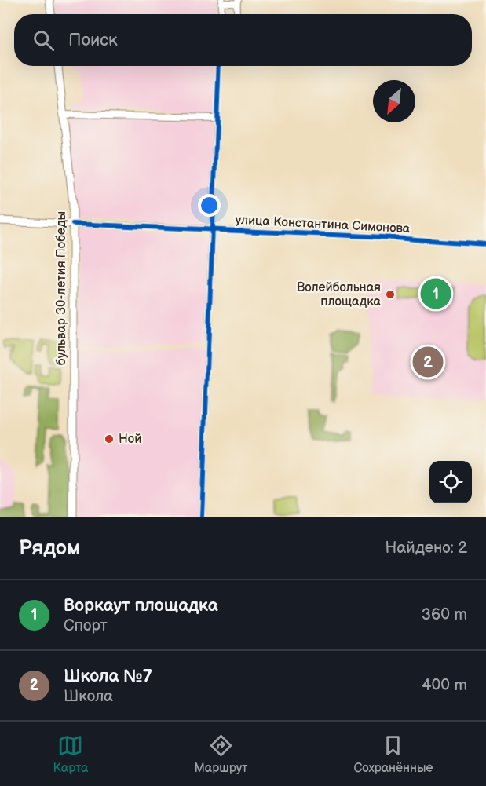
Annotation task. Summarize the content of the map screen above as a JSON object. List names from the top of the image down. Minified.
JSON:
{"streets":{"main road":["улица Константина Симонова","бульвар 30-летия Победы"]},"crossings":[["улица Константина Симонова","бульвар 30-летия Победы"]],"places":["Волейбольная площадка","Ной"],"north":"bottom left","page":{"search":"Поиск","pins":["1","2"],"heading":["Рядом","Найдено: 2"],"list":[{"mark":"1","name":"Воркаут площадка","note":"Спорт","value":"360 m"},{"mark":"2","name":"Школа №7","note":"Школа","value":"400 m"}],"nav":["Карта","Маршрут","Сохранённые"]}}
